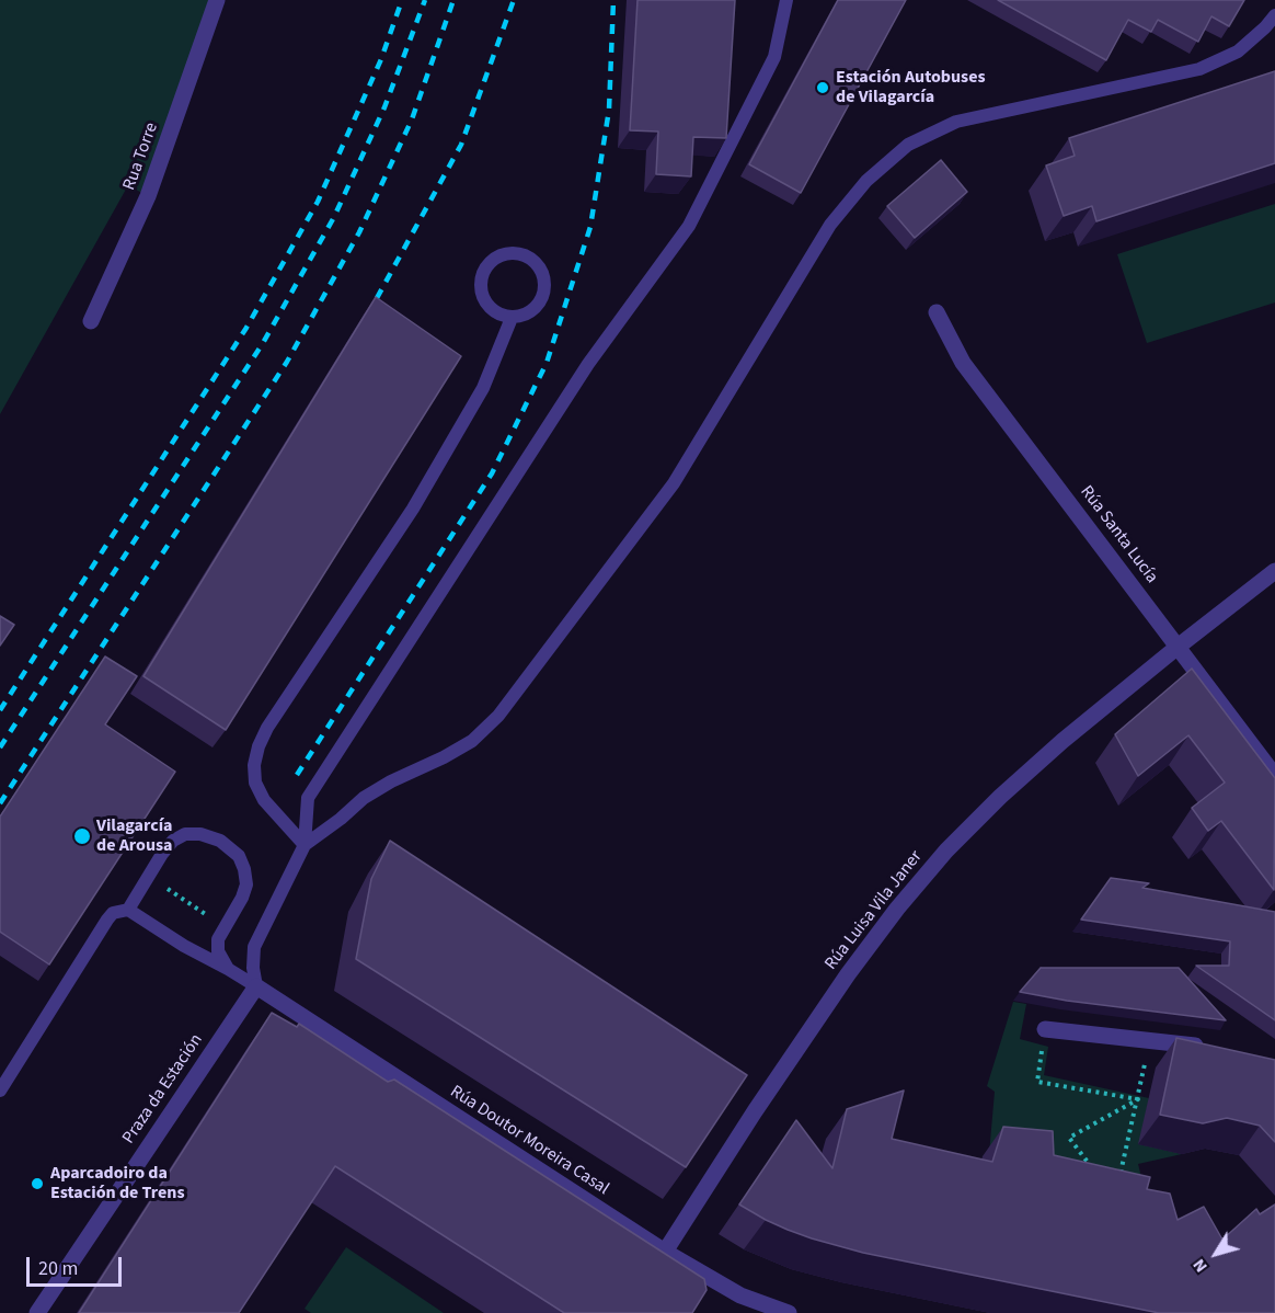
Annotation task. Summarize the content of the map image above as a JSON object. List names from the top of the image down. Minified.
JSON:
{"streets":{"street":["Rua Torre","Rúa Santa Lucía","Rúa Luisa Vila Janer","Praza da Estación","Rúa Doutor Moreira Casal"]},"crossings":[["Rúa Santa Lucía","Rúa Luisa Vila Janer"],["Rúa Luisa Vila Janer","Rúa Doutor Moreira Casal"],["Praza da Estación","Rúa Doutor Moreira Casal"]],"places":["Estación Autobuses de Vilagarcía","Vilagarcía de Arousa","Aparcadoiro da Estación de Trens"],"scale_bar":"20 m","north":"bottom left"}
